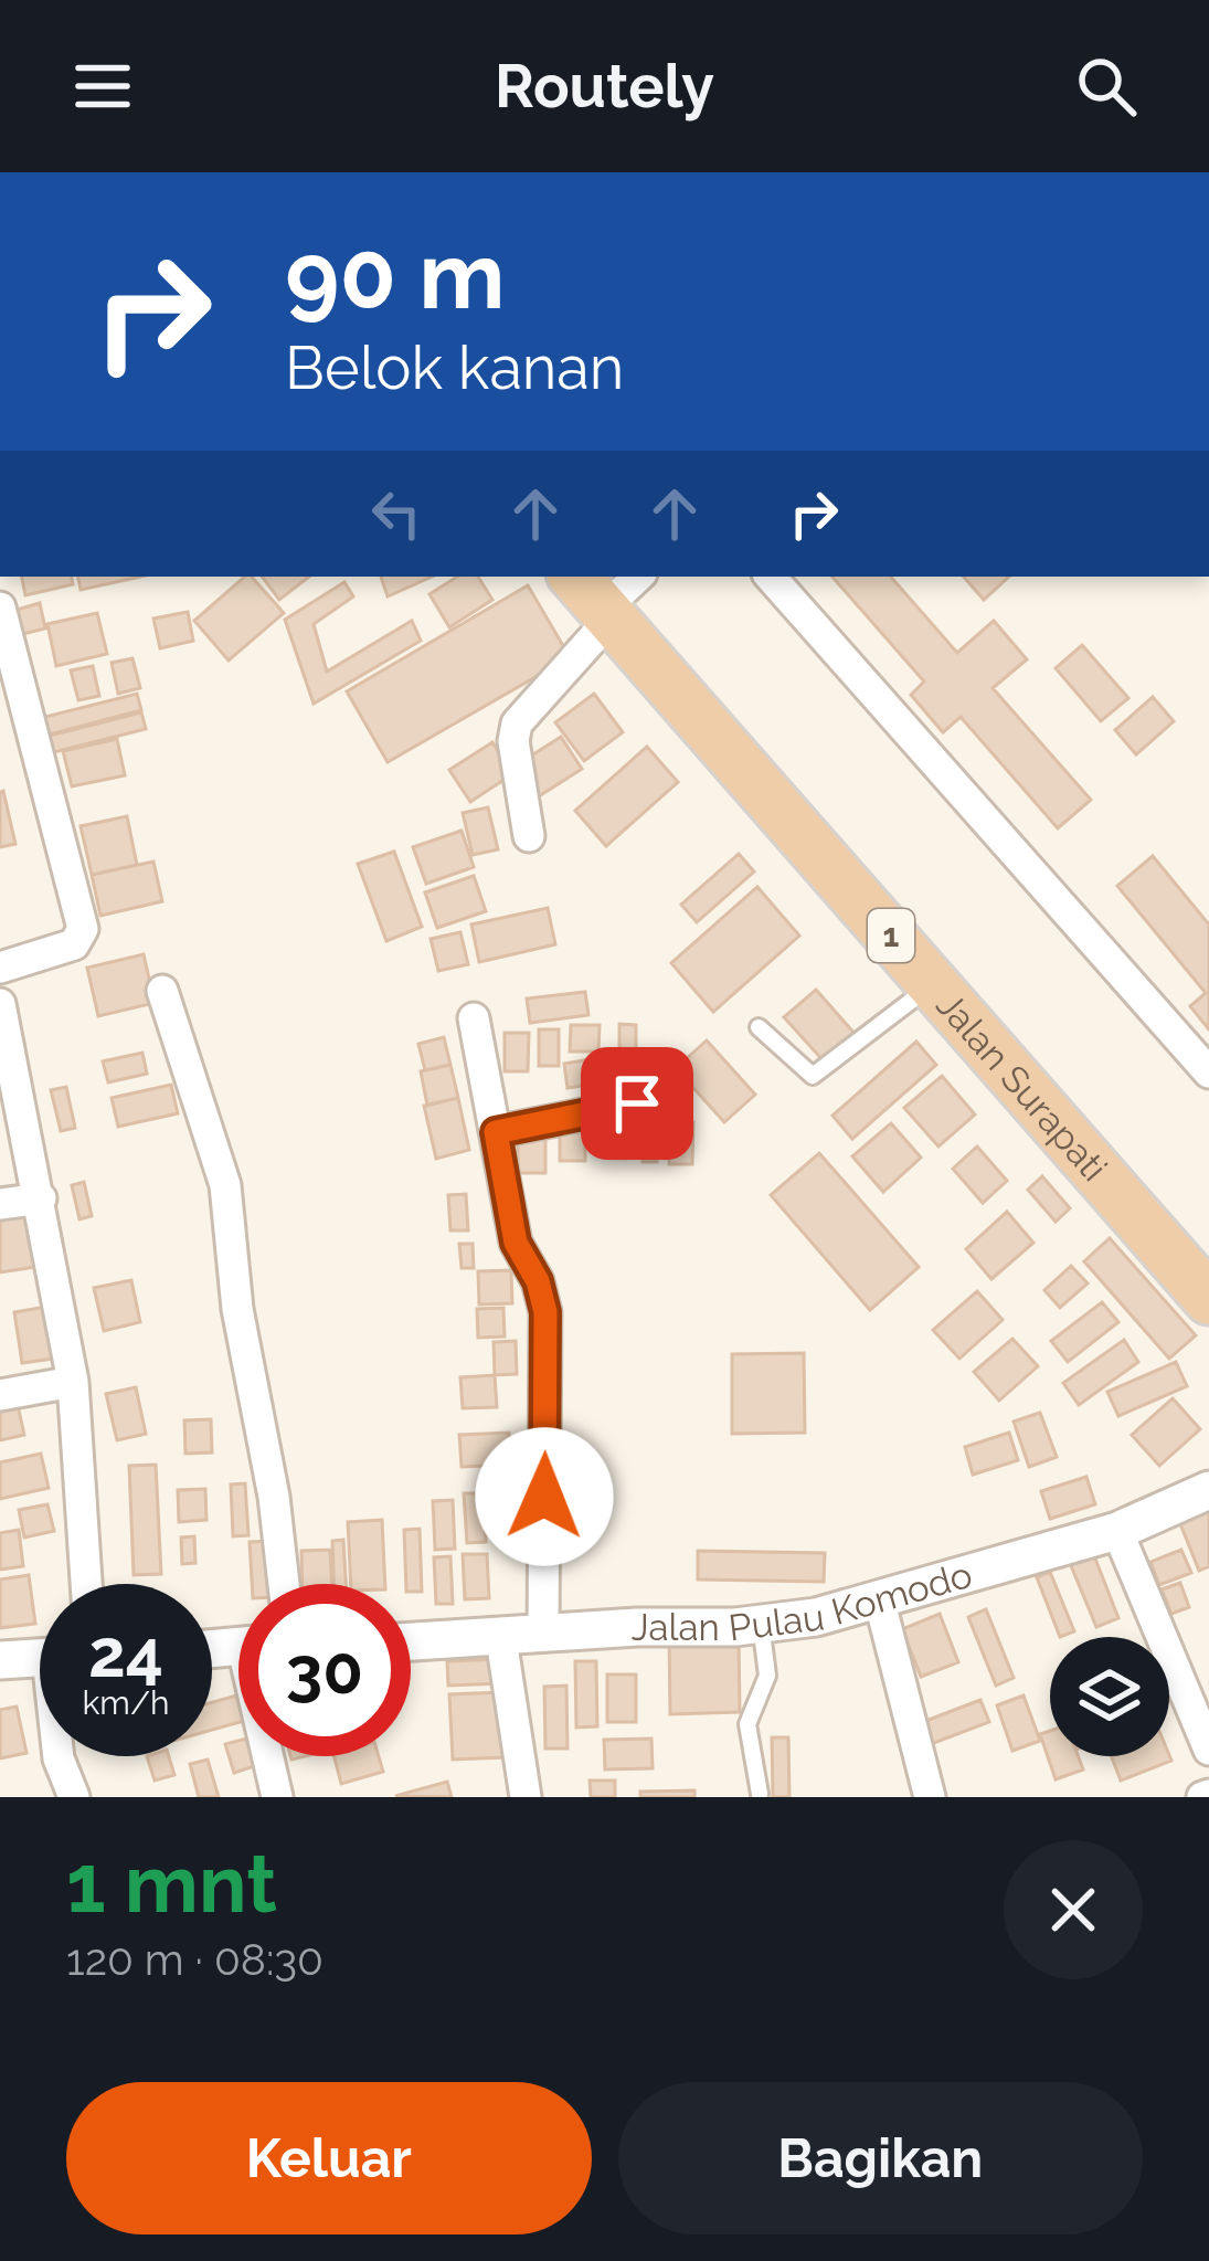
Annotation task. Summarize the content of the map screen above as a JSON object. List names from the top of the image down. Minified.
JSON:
{"streets":{"highway":["1","Jalan Surapati"],"street":["Jalan Pulau Komodo"]},"page":{"header":"Routely","turn":["90 m","Belok kanan"],"speed":"24 km/h","limit":"30","heading":["1 mnt","120 m · 08:30"],"buttons":["Keluar","Bagikan"]}}
